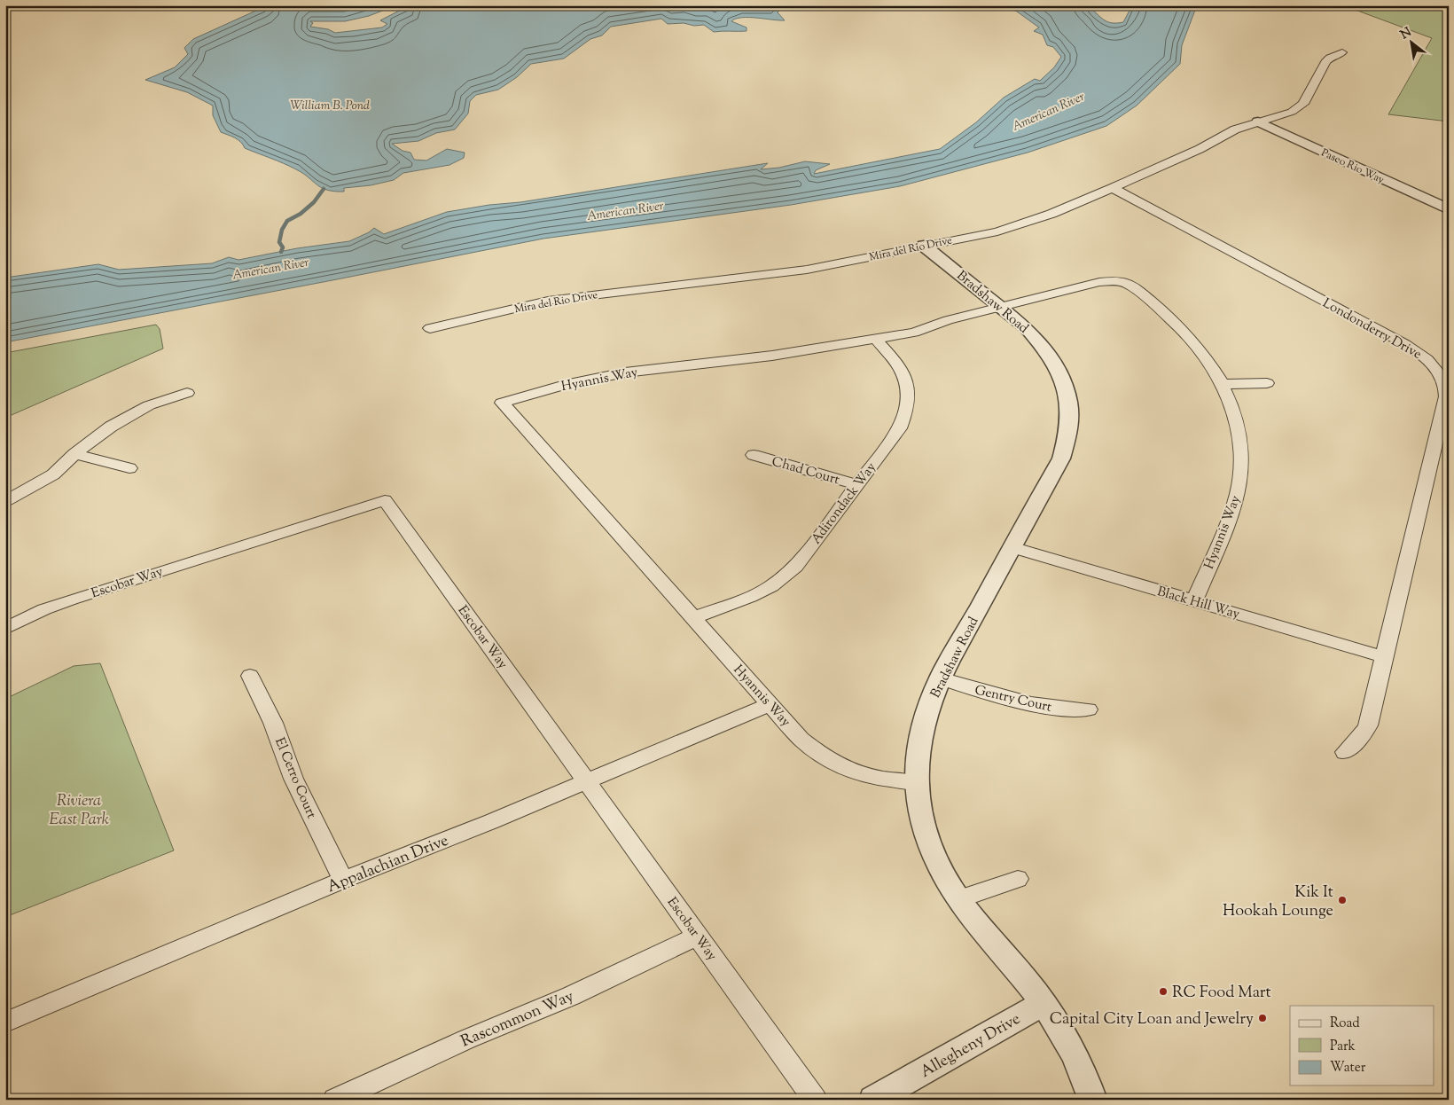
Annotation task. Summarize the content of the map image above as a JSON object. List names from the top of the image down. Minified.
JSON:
{"streets":{"street":["Paseo Rio Way","Mira del Rio Drive","Bradshaw Road","Londonderry Drive","Hyannis Way","Chad Court","Adirondack Way","Escobar Way","Black Hill Way","Gentry Court","El Cerro Court","Appalachian Drive","Rascommon Way","Allegheny Drive"]},"crossings":[["Paseo Rio Way","Mira del Rio Drive"],["Mira del Rio Drive","Bradshaw Road"],["Mira del Rio Drive","Londonderry Drive"],["Bradshaw Road","Hyannis Way"],["Bradshaw Road","Black Hill Way"],["Bradshaw Road","Gentry Court"],["Bradshaw Road","Allegheny Drive"],["Londonderry Drive","Black Hill Way"],["Hyannis Way","Adirondack Way"],["Hyannis Way","Black Hill Way"],["Hyannis Way","Appalachian Drive"],["Chad Court","Adirondack Way"],["Escobar Way","Appalachian Drive"],["Escobar Way","Rascommon Way"],["El Cerro Court","Appalachian Drive"]],"water":["William B. Pond","American River"],"parks":["Riviera East Park"],"places":["Kik It Hookah Lounge","RC Food Mart","Capital City Loan and Jewelry"],"legend":["Road","Park","Water"],"north":"top left"}
